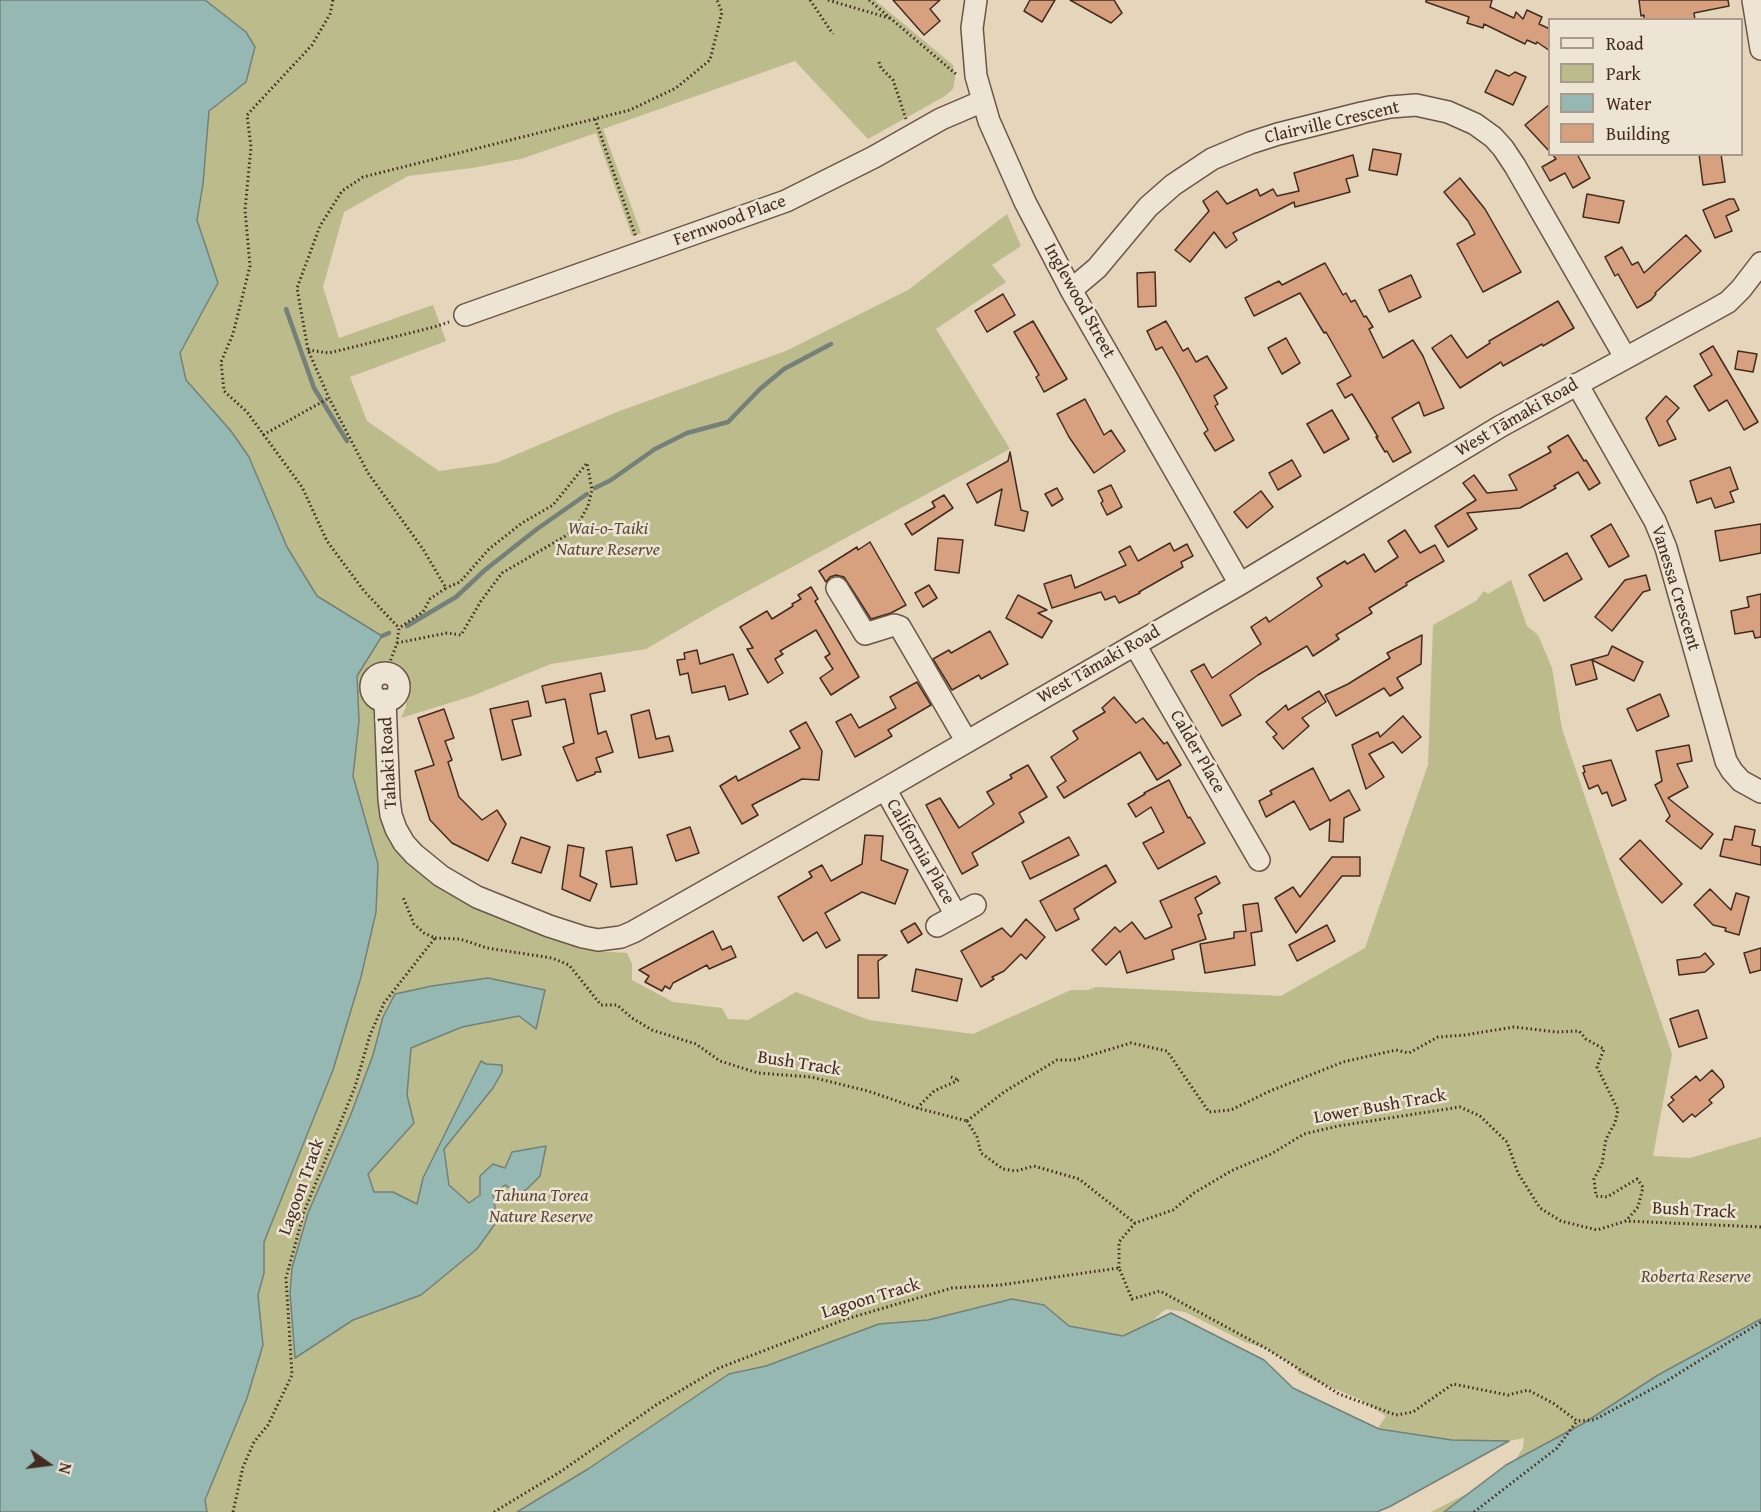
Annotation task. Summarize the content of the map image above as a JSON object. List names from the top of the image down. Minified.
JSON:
{"streets":{"street":["Clairville Crescent","Fernwood Place","Inglewood Street","West Tāmaki Road","Vanessa Crescent","Calder Place","Tahaki Road","California Place"],"path":["Bush Track","Lower Bush Track","Lagoon Track"]},"crossings":[["Clairville Crescent","Inglewood Street"],["Clairville Crescent","West Tāmaki Road"],["Fernwood Place","Inglewood Street"],["Inglewood Street","West Tāmaki Road"],["West Tāmaki Road","Vanessa Crescent"],["West Tāmaki Road","Calder Place"],["West Tāmaki Road","Tahaki Road"],["West Tāmaki Road","California Place"],["Bush Track","Lower Bush Track"],["Bush Track","Lagoon Track"]],"parks":["Wai-o-Taiki Nature Reserve","Tahuna Torea Nature Reserve","Roberta Reserve"],"legend":["Road","Park","Water","Building"],"north":"right"}
